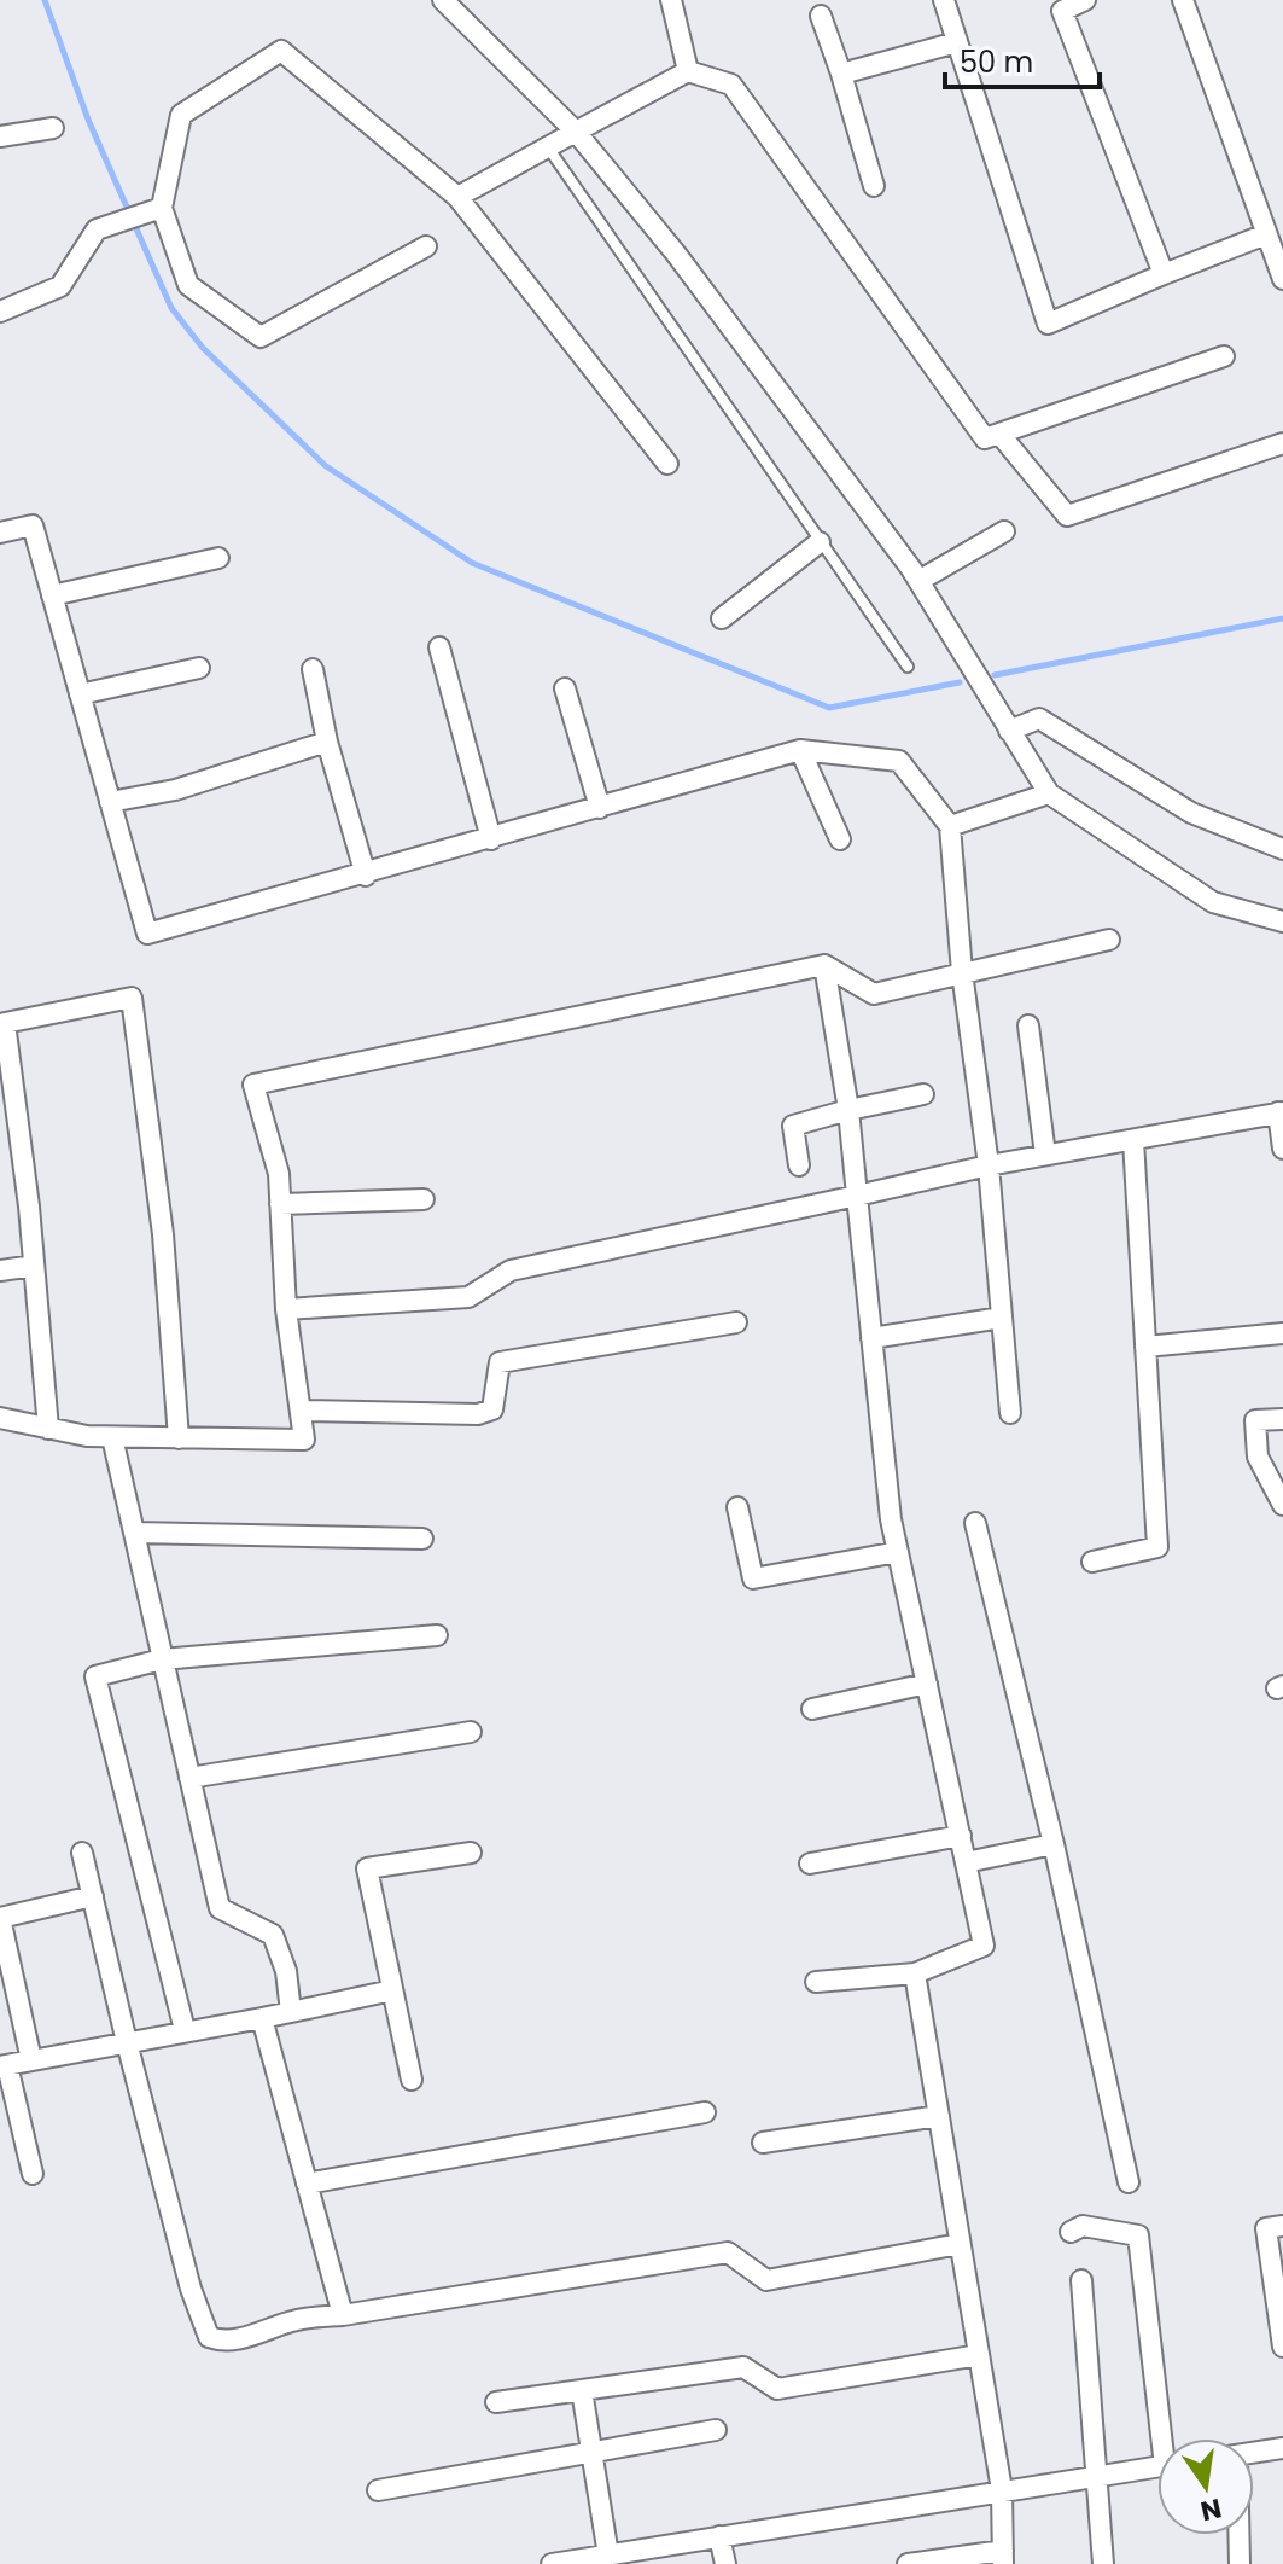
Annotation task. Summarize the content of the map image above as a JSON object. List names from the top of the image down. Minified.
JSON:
{"scale_bar":"50 m","north":"bottom"}
